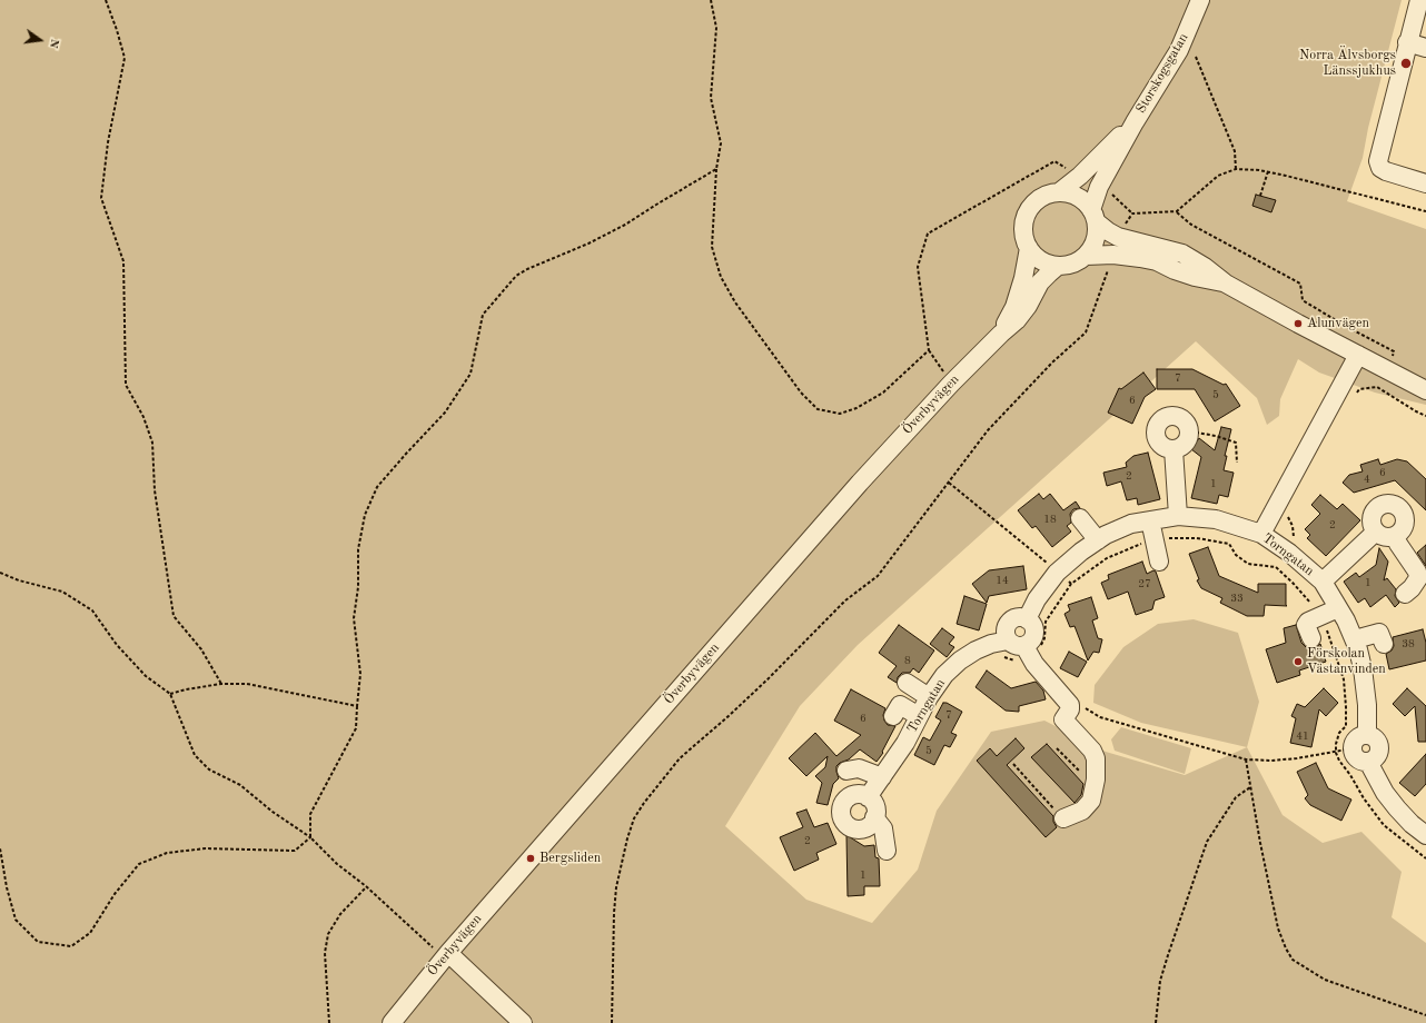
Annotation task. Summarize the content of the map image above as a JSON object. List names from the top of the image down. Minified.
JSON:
{"streets":{"street":["Storskogsgatan","Överbyvägen","Torngatan"]},"places":["Norra Älvsborgs Länssjukhus","Alunvägen","Förskolan Västanvinden","Bergsliden"],"house_numbers":["7","5","6","6","2","4","1","18","2","14","1","27","33","38","8","7","6","41","5","2","1"],"north":"right"}
